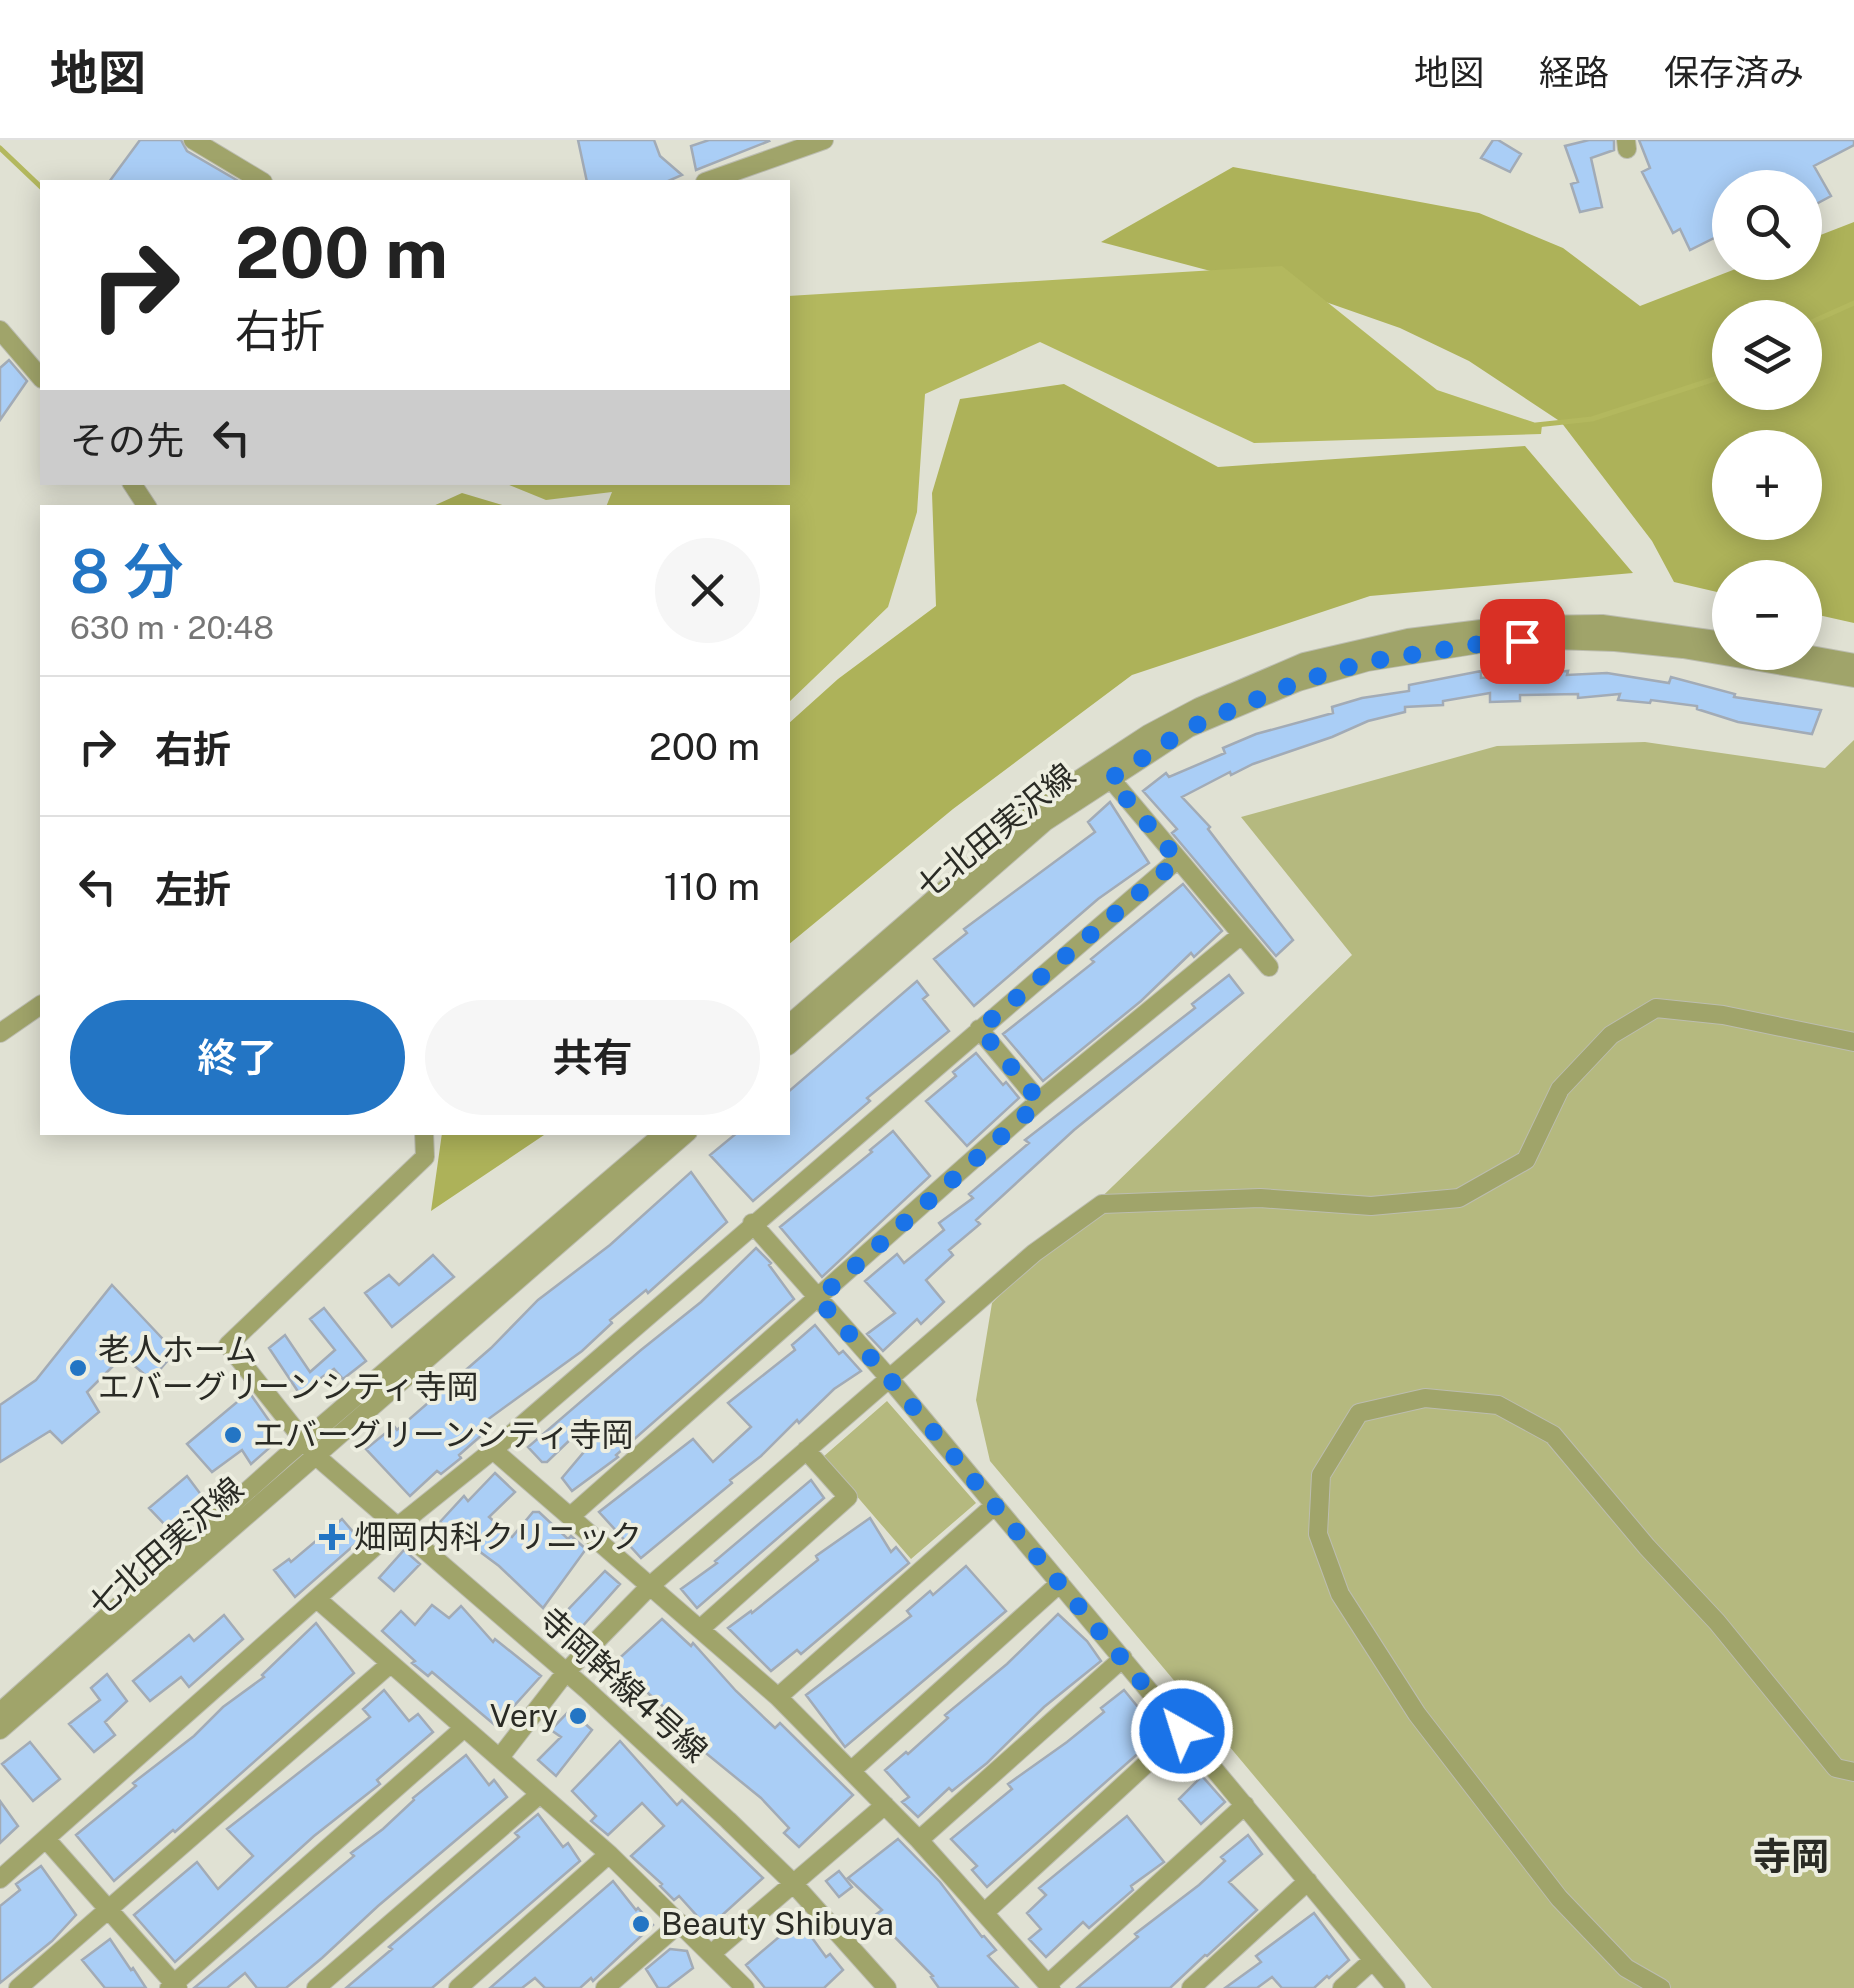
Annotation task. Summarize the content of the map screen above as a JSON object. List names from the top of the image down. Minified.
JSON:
{"streets":{"street":["七北田実沢線","寺岡幹線4号線"]},"crossings":[["七北田実沢線","寺岡幹線4号線"]],"districts":["寺岡"],"places":{"other":["老人ホーム エバーグリーンシティ寺岡","エバーグリーンシティ寺岡","Very","Beauty Shibuya"],"health":["畑岡内科クリニック"]},"page":{"header":"地図","nav":["地図","経路","保存済み"],"map_buttons":["+","−"],"turn":["200 m","右折"],"then":"その先","heading":["8 分","630 m · 20:48"],"list":[{"name":"右折","value":"200 m"},{"name":"左折","value":"110 m"}],"buttons":["終了","共有"]}}
